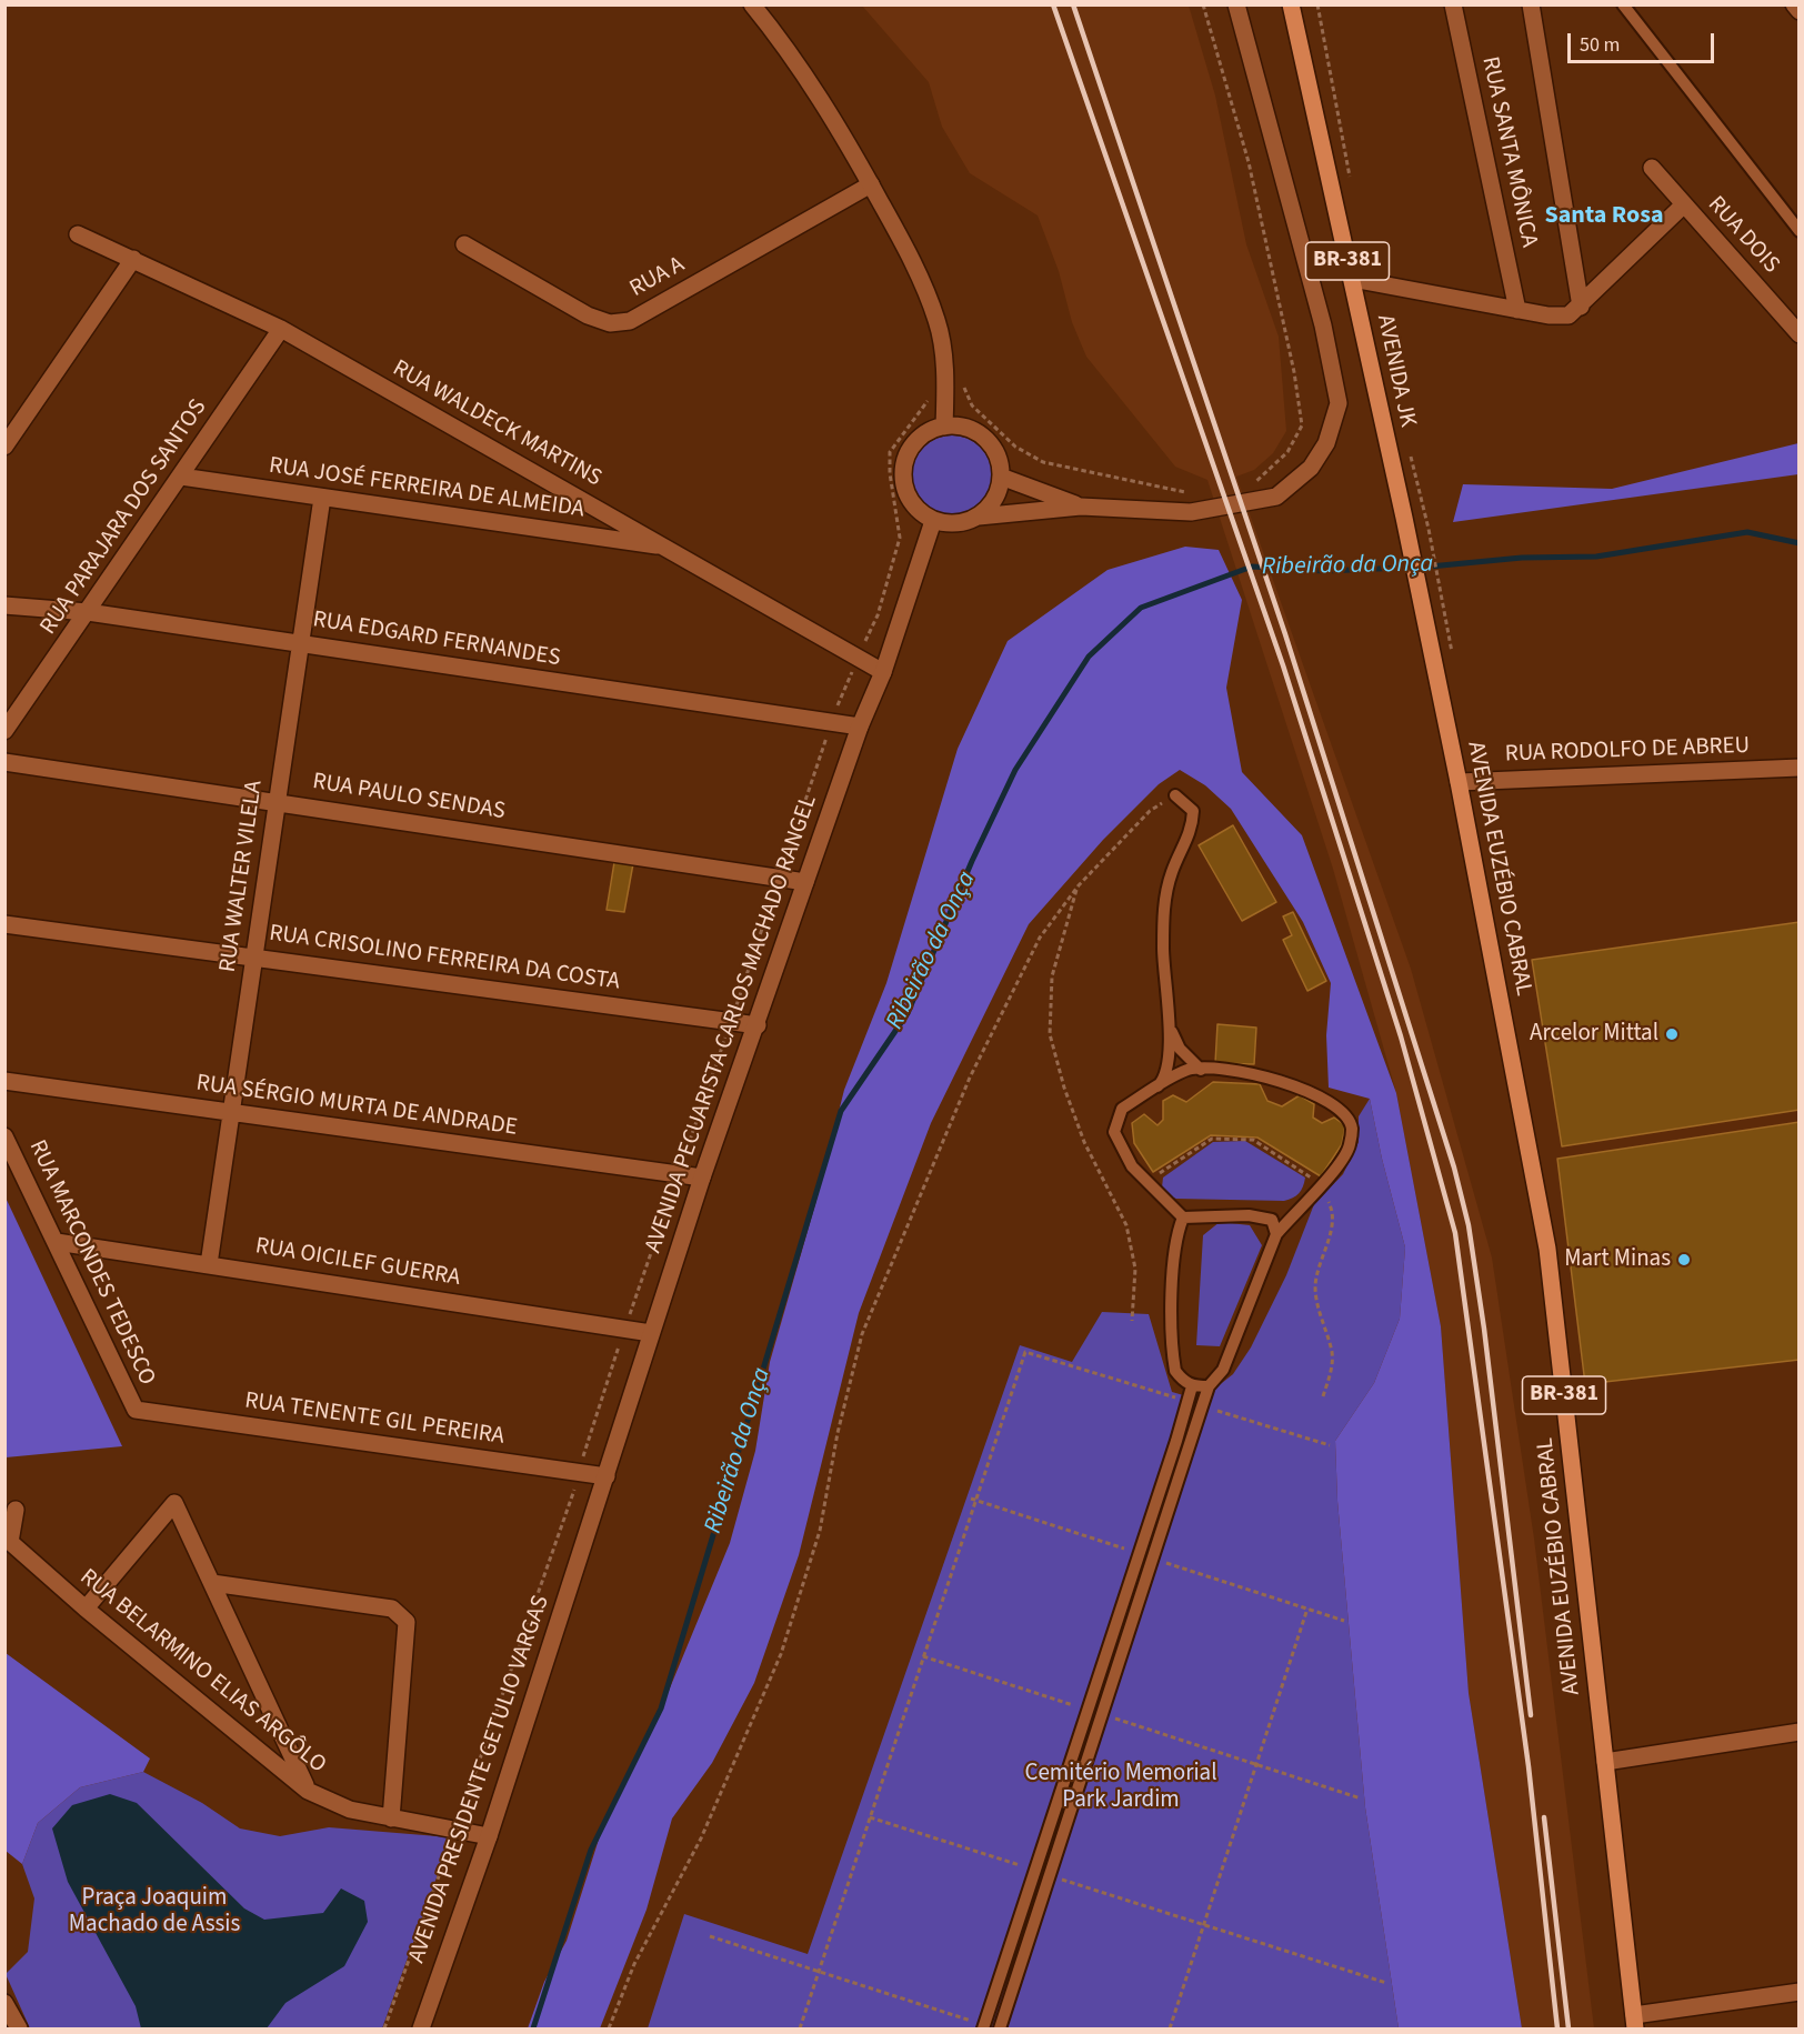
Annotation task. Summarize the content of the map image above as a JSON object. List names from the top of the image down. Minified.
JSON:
{"streets":{"main road":["BR-381","AVENIDA JK","AVENIDA EUZÉBIO CABRAL"],"street":["RUA SANTA MÔNICA","RUA DOIS","RUA A","RUA WALDECK MARTINS","RUA JOSÉ FERREIRA DE ALMEIDA","RUA PARAJARA DOS SANTOS","RUA EDGARD FERNANDES","RUA RODOLFO DE ABREU","RUA PAULO SENDAS","RUA WALTER VILELA","RUA CRISOLINO FERREIRA DA COSTA","AVENIDA PECUARISTA CARLOS MACHADO RANGEL","RUA SÉRGIO MURTA DE ANDRADE","RUA MARCONDES TEDESCO","RUA OICILEF GUERRA","RUA TENENTE GIL PEREIRA","RUA BELARMINO ELIAS ARGÔLO","AVENIDA PRESIDENTE GETULIO VARGAS"]},"crossings":[["AVENIDA JK","AVENIDA EUZÉBIO CABRAL"],["RUA WALDECK MARTINS","RUA JOSÉ FERREIRA DE ALMEIDA"],["RUA WALDECK MARTINS","RUA PARAJARA DOS SANTOS"],["RUA WALDECK MARTINS","AVENIDA PECUARISTA CARLOS MACHADO RANGEL"],["RUA JOSÉ FERREIRA DE ALMEIDA","RUA PARAJARA DOS SANTOS"],["RUA JOSÉ FERREIRA DE ALMEIDA","RUA WALTER VILELA"],["RUA PARAJARA DOS SANTOS","RUA EDGARD FERNANDES"],["RUA EDGARD FERNANDES","RUA WALTER VILELA"],["RUA EDGARD FERNANDES","AVENIDA PECUARISTA CARLOS MACHADO RANGEL"],["RUA RODOLFO DE ABREU","AVENIDA EUZÉBIO CABRAL"],["RUA PAULO SENDAS","RUA WALTER VILELA"],["RUA PAULO SENDAS","AVENIDA PECUARISTA CARLOS MACHADO RANGEL"],["RUA WALTER VILELA","RUA CRISOLINO FERREIRA DA COSTA"],["RUA WALTER VILELA","RUA SÉRGIO MURTA DE ANDRADE"],["RUA WALTER VILELA","RUA OICILEF GUERRA"],["RUA CRISOLINO FERREIRA DA COSTA","AVENIDA PECUARISTA CARLOS MACHADO RANGEL"],["AVENIDA PECUARISTA CARLOS MACHADO RANGEL","RUA SÉRGIO MURTA DE ANDRADE"],["AVENIDA PECUARISTA CARLOS MACHADO RANGEL","RUA OICILEF GUERRA"],["AVENIDA PECUARISTA CARLOS MACHADO RANGEL","RUA TENENTE GIL PEREIRA"],["AVENIDA PECUARISTA CARLOS MACHADO RANGEL","AVENIDA PRESIDENTE GETULIO VARGAS"],["RUA MARCONDES TEDESCO","RUA OICILEF GUERRA"],["RUA MARCONDES TEDESCO","RUA TENENTE GIL PEREIRA"],["RUA BELARMINO ELIAS ARGÔLO","AVENIDA PRESIDENTE GETULIO VARGAS"]],"districts":["Santa Rosa"],"water":["Ribeirão da Onça"],"parks":["Cemitério Memorial Park Jardim","Praça Joaquim Machado de Assis"],"places":["Arcelor Mittal","Mart Minas"],"scale_bar":"50 m"}
